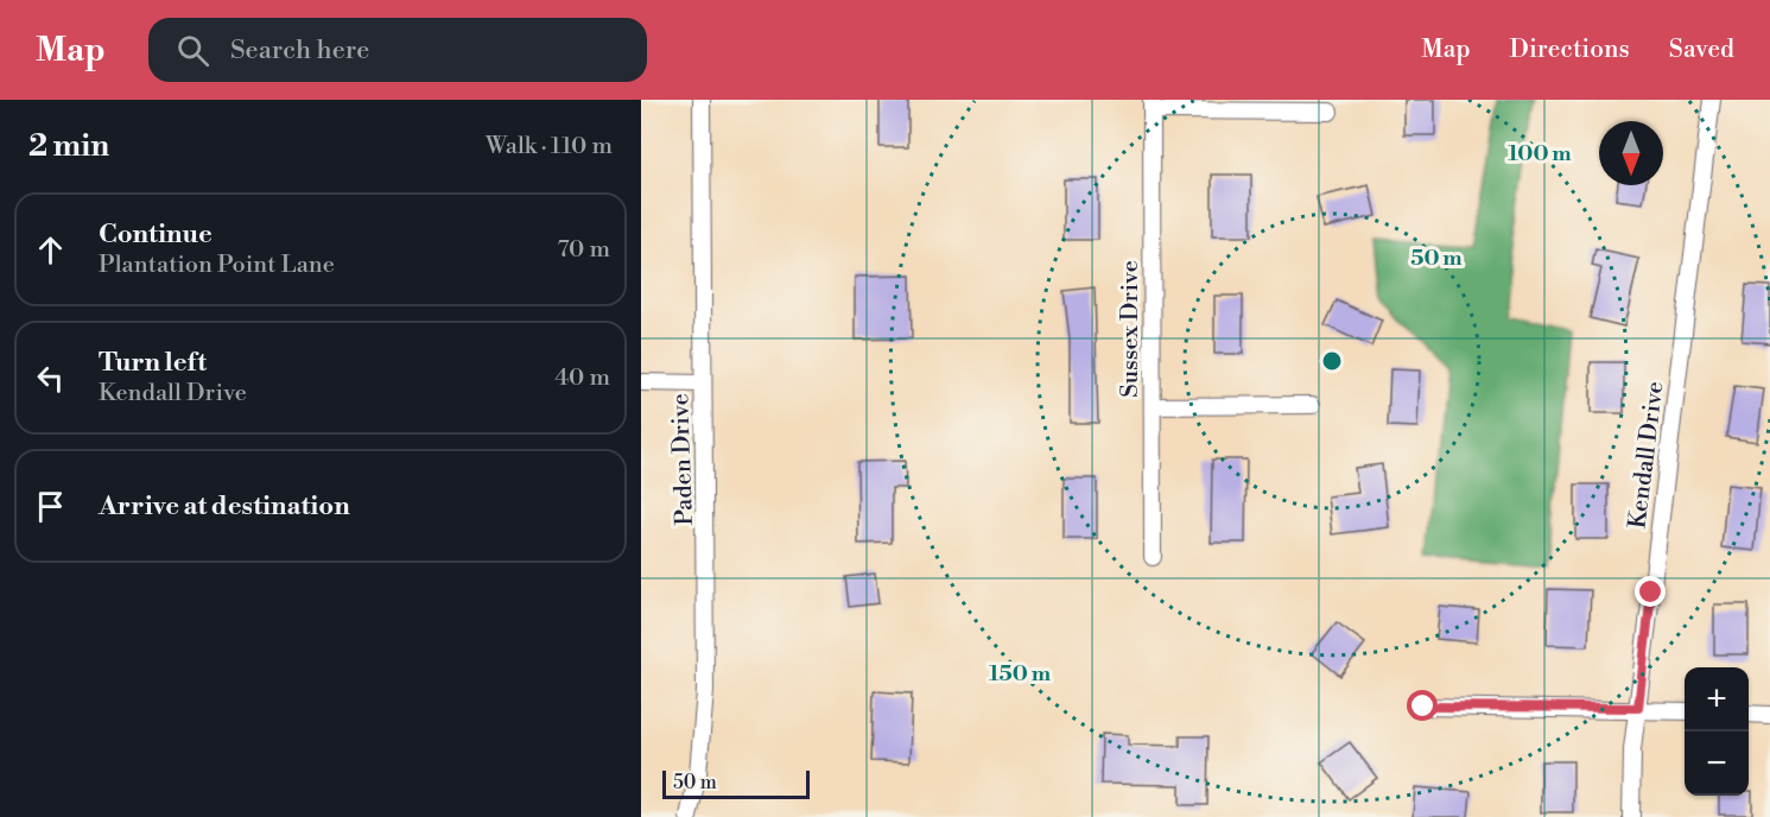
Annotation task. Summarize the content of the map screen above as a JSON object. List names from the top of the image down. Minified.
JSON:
{"streets":{"street":["Sussex Drive","Kendall Drive","Paden Drive"]},"scale_bar":"50 m","north":"bottom","page":{"header":"Map","search":"Search here","nav":["Map","Directions","Saved"],"heading":["2 min","Walk · 110 m"],"list":[["Continue","Plantation Point Lane","70 m"],["Turn left","Kendall Drive","40 m"],"Arrive at destination"],"map_buttons":["+","−"],"scale":"50 m"},"rings":["100 m","50 m","150 m"]}
